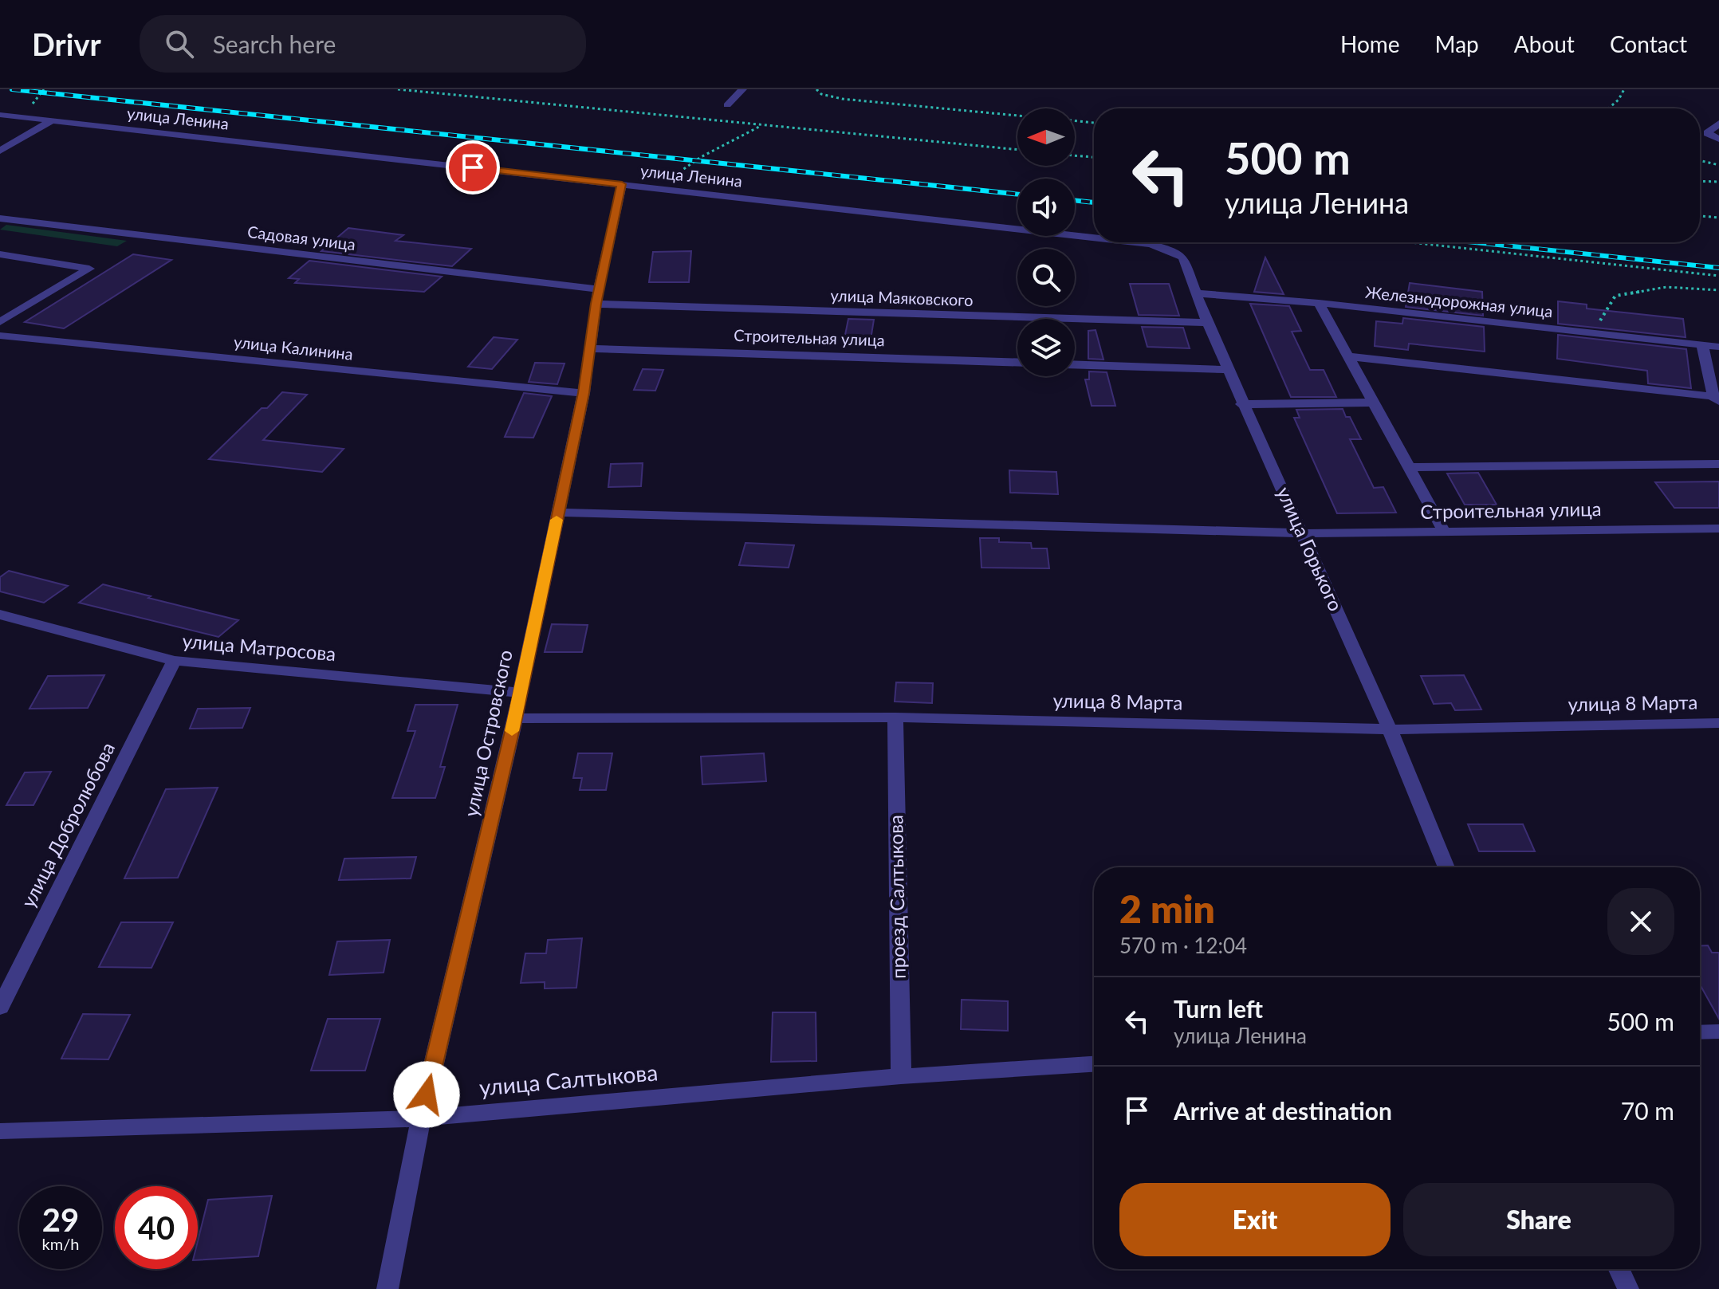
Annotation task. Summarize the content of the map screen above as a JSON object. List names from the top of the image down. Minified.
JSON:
{"streets":{"street":["улица Ленина","Садовая улица","улица Маяковского","Железнодорожная улица","Строительная улица","улица Калинина","улица Горького","улица Матросова","улица 8 Марта","улица Островского","улица Добролюбова","проезд Салтыкова","улица Салтыкова"]},"crossings":[["улица Ленина","улица Горького"],["улица Ленина","улица Островского"],["Садовая улица","улица Маяковского"],["Садовая улица","улица Островского"],["улица Маяковского","улица Горького"],["улица Маяковского","улица Островского"],["Железнодорожная улица","улица Горького"],["Строительная улица","улица Горького"],["Строительная улица","улица Островского"],["улица Калинина","улица Островского"],["улица Горького","улица 8 Марта"],["улица Матросова","улица Островского"],["улица Матросова","улица Добролюбова"],["улица 8 Марта","улица Островского"],["улица 8 Марта","проезд Салтыкова"],["улица Островского","улица Салтыкова"],["проезд Салтыкова","улица Салтыкова"]],"north":"left","page":{"header":"Drivr","search":"Search here","nav":["Home","Map","About","Contact"],"turn":["500 m","улица Ленина"],"heading":["2 min","570 m · 12:04"],"list":[{"name":"Turn left","note":"улица Ленина","value":"500 m"},{"name":"Arrive at destination","value":"70 m"}],"buttons":["Exit","Share"],"speed":"29 km/h","limit":"40"}}
